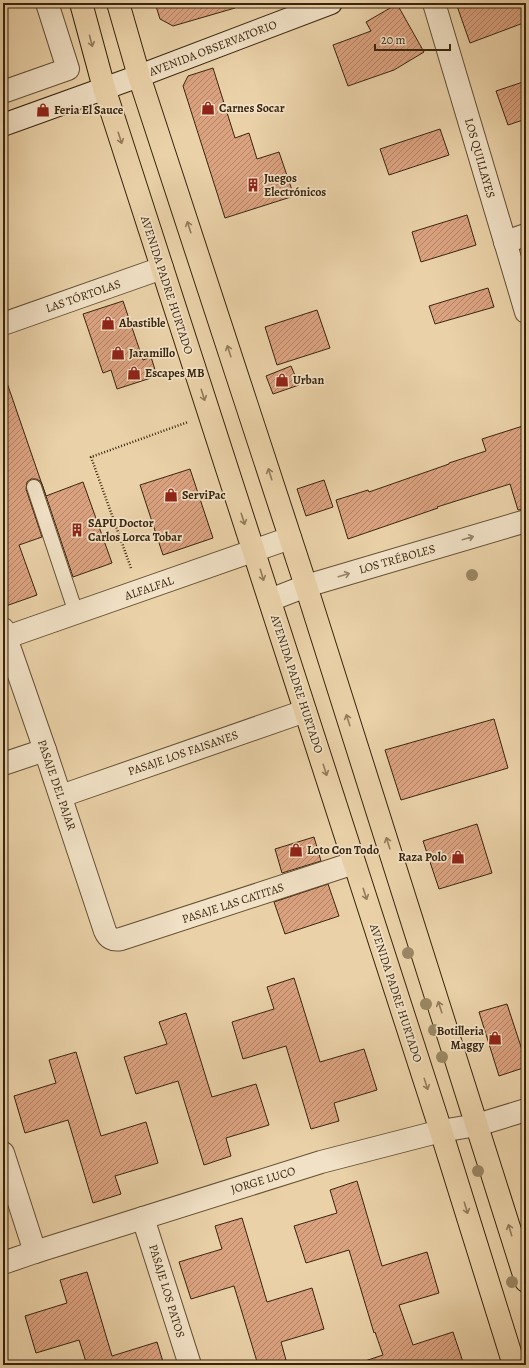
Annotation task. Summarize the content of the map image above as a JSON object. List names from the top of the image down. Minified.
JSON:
{"streets":{"main road":["AVENIDA PADRE HURTADO"],"street":["AVENIDA OBSERVATORIO","LOS QUILLAYES","LAS TÓRTOLAS","LOS TRÉBOLES","ALFALFAL","PASAJE LOS FAISANES","PASAJE DEL PAJAR","PASAJE LAS CATITAS","JORGE LUCO","PASAJE LOS PATOS"]},"crossings":[["AVENIDA OBSERVATORIO","AVENIDA PADRE HURTADO"],["AVENIDA PADRE HURTADO","LAS TÓRTOLAS"],["AVENIDA PADRE HURTADO","LOS TRÉBOLES"],["AVENIDA PADRE HURTADO","ALFALFAL"],["AVENIDA PADRE HURTADO","PASAJE LOS FAISANES"],["AVENIDA PADRE HURTADO","PASAJE LAS CATITAS"],["AVENIDA PADRE HURTADO","JORGE LUCO"],["ALFALFAL","PASAJE DEL PAJAR"],["PASAJE LOS FAISANES","PASAJE DEL PAJAR"],["PASAJE DEL PAJAR","PASAJE LAS CATITAS"],["JORGE LUCO","PASAJE LOS PATOS"]],"one_way":["LOS TRÉBOLES"],"places":{"shop":["Carnes Socar","Feria El Sauce","Abastible","Jaramillo","Escapes MB","Urban","ServiPac","Loto Con Todo","Raza Polo","Botilleria Maggy"],"building":["Juegos Electrónicos","SAPU Doctor Carlos Lorca Tobar"]},"scale_bar":"20 m"}
